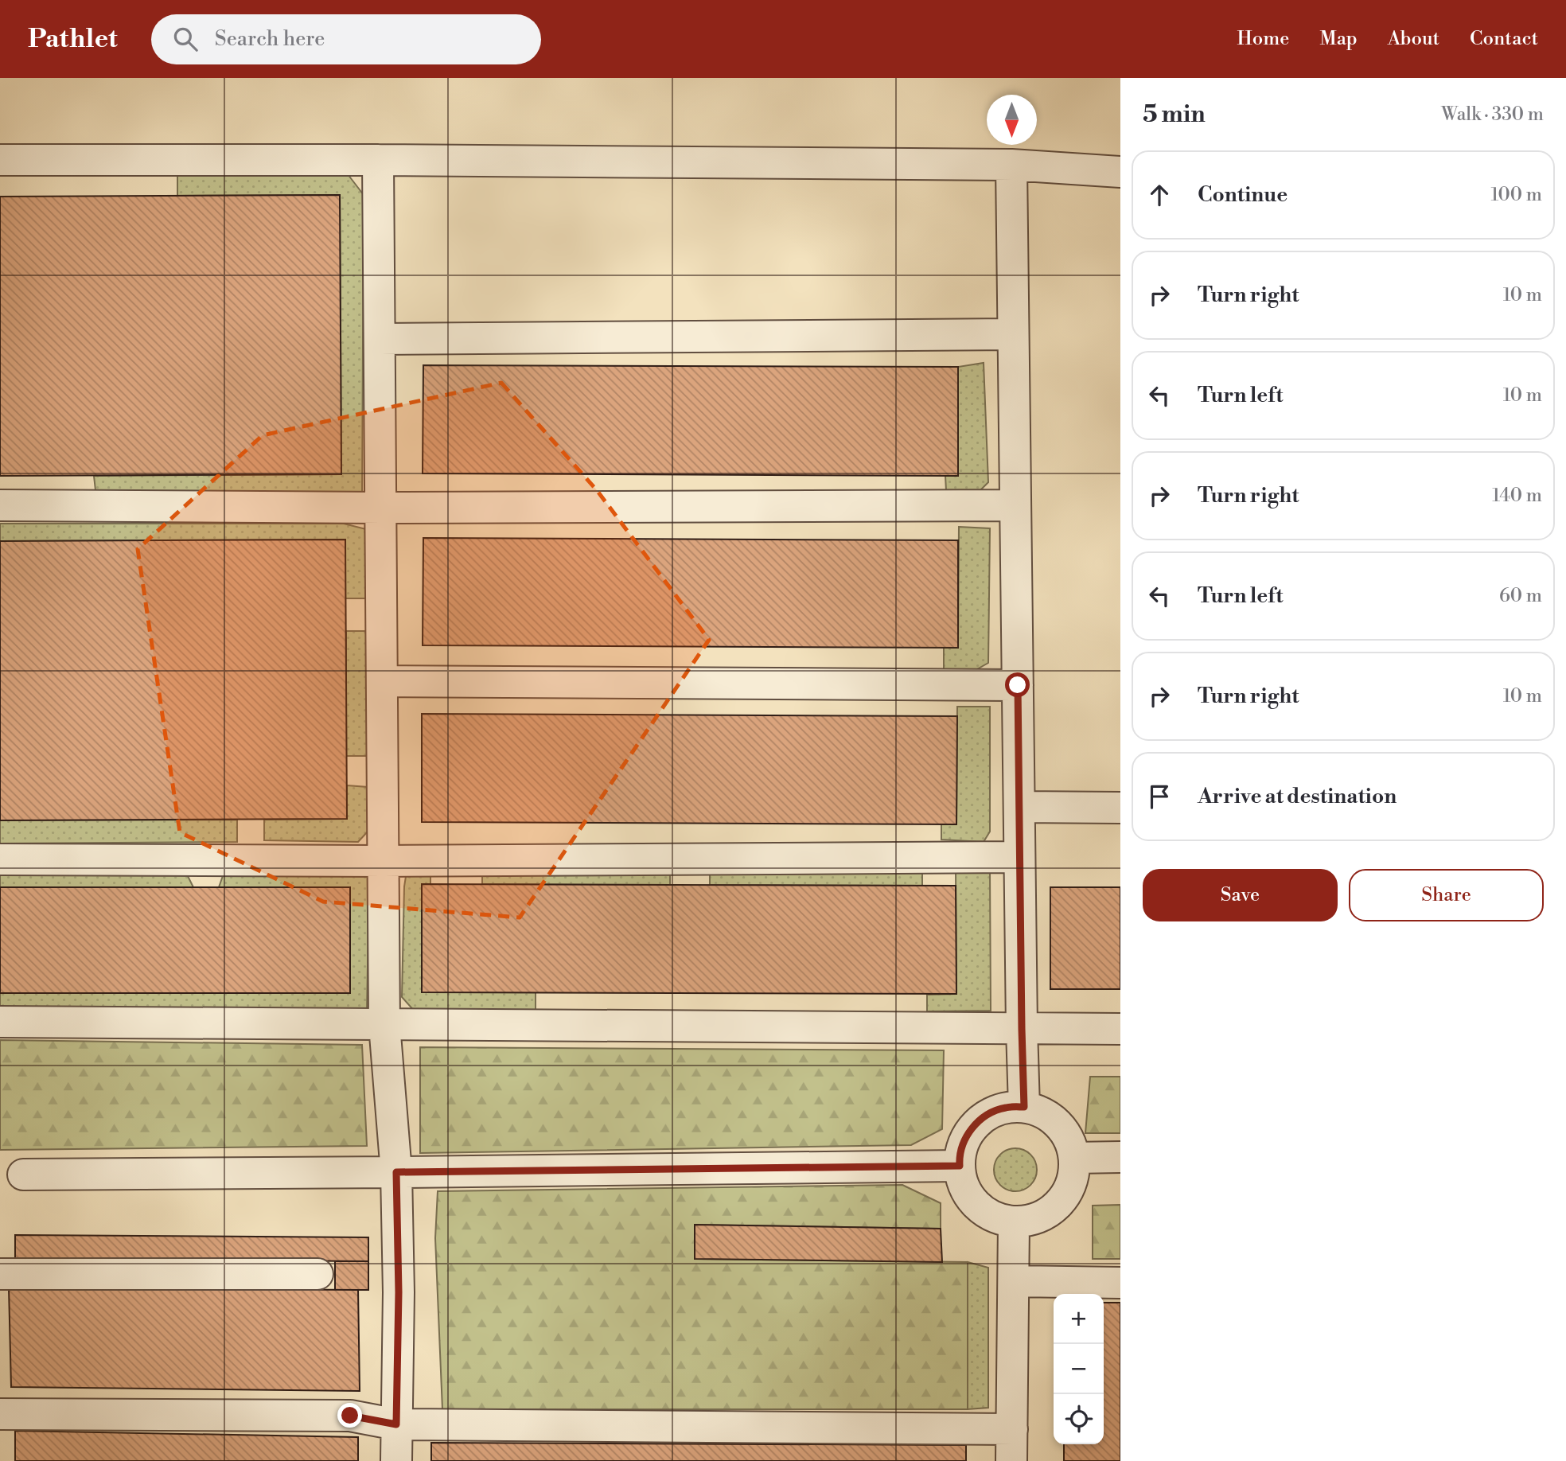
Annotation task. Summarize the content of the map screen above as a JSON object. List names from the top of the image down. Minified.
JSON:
{"north":"bottom","page":{"header":"Pathlet","search":"Search here","nav":["Home","Map","About","Contact"],"heading":["5 min","Walk · 330 m"],"list":[["Continue","100 m"],["Turn right","10 m"],["Turn left","10 m"],["Turn right","140 m"],["Turn left","60 m"],["Turn right","10 m"],"Arrive at destination"],"buttons":["Save","Share"],"map_buttons":["+","−"]}}
